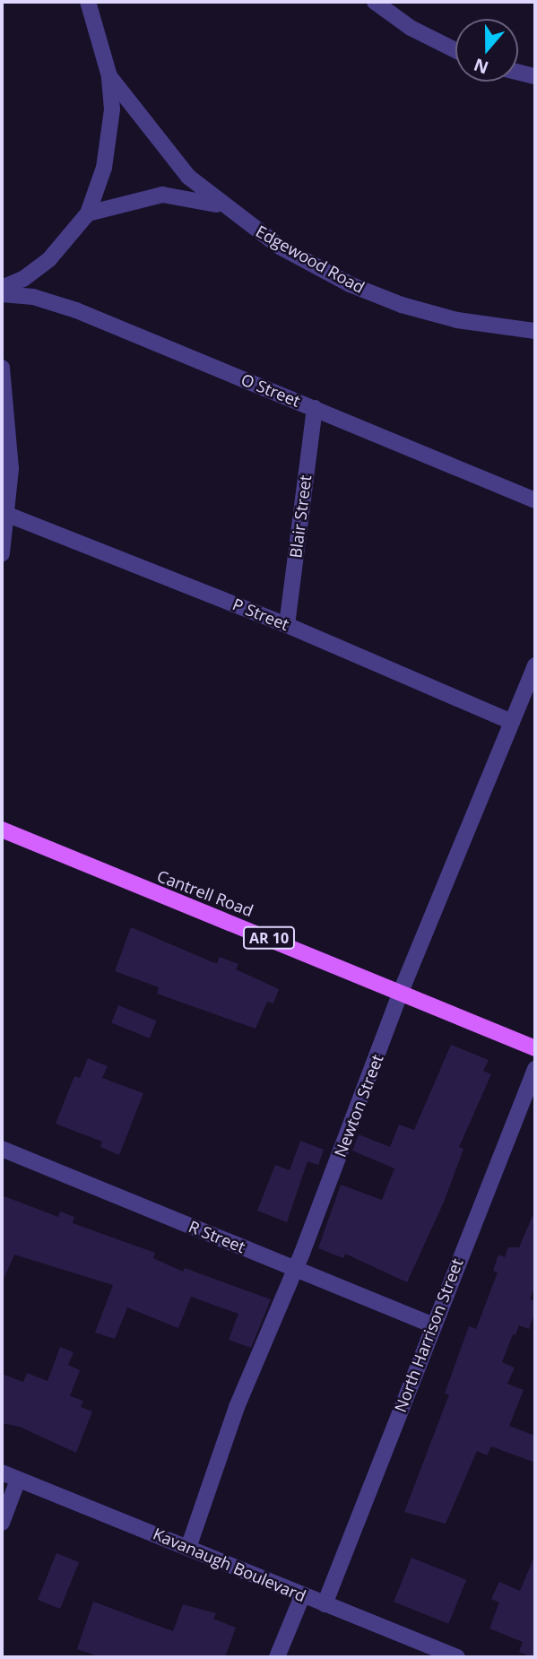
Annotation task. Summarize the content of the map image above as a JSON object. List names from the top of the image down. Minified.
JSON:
{"streets":{"main road":["Cantrell Road","AR 10"],"street":["Edgewood Road","O Street","Blair Street","P Street","Newton Street","R Street","North Harrison Street","Kavanaugh Boulevard"]},"crossings":[["O Street","Blair Street"],["Blair Street","P Street"],["P Street","Newton Street"],["Cantrell Road","Newton Street"],["Newton Street","R Street"],["Newton Street","Kavanaugh Boulevard"],["R Street","North Harrison Street"],["North Harrison Street","Kavanaugh Boulevard"]],"north":"bottom"}
